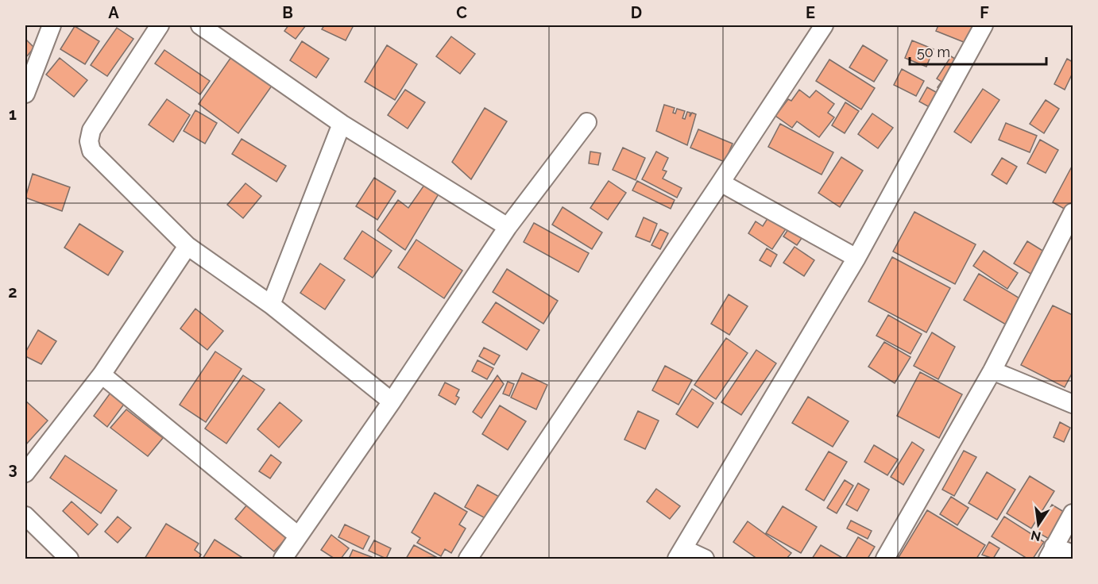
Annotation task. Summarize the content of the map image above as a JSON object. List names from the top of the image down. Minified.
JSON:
{"scale_bar":"50 m","north":"bottom","grid":{"columns":["A","B","C","D","E","F"],"rows":["1","2","3"]}}
